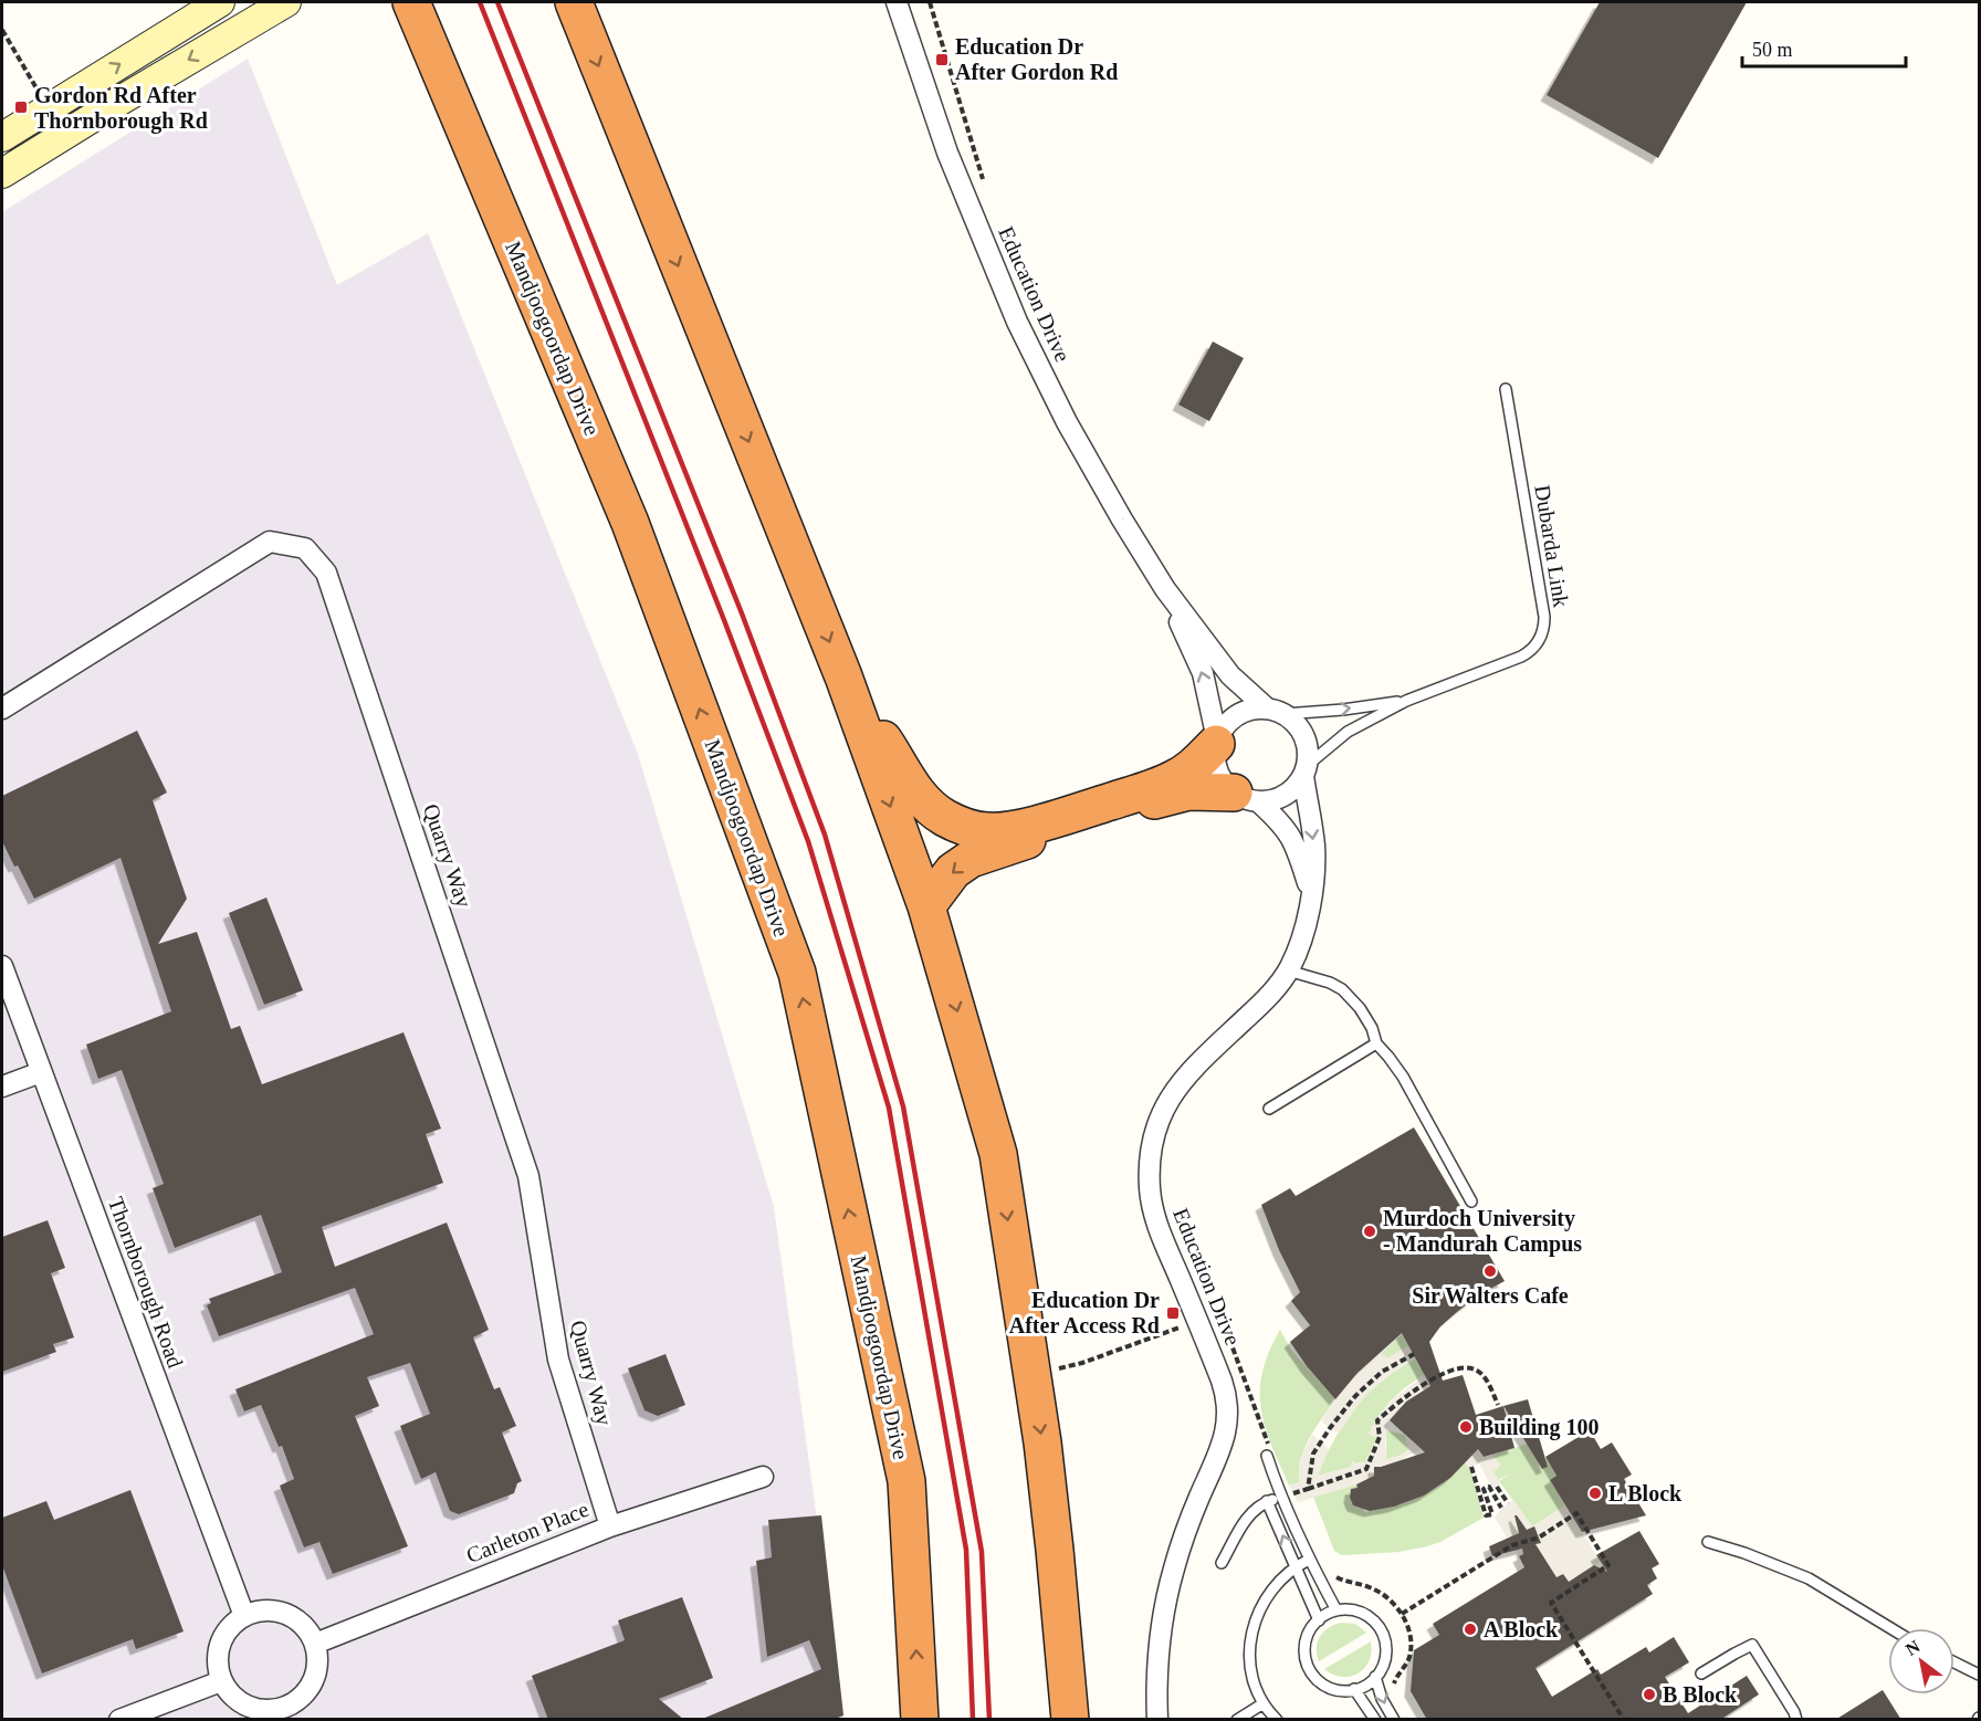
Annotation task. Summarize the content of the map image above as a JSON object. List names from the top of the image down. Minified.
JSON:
{"streets":{"highway":["Mandjoogoordap Drive"],"street":["Education Drive","Quarry Way","Thornborough Road","Carleton Place"],"lane":["Dubarda Link"]},"crossings":[["Education Drive","Dubarda Link"],["Quarry Way","Carleton Place"],["Thornborough Road","Carleton Place"]],"places":{"transit":["Education Dr After Gordon Rd","Gordon Rd After Thornborough Rd","Education Dr After Access Rd"],"other":["Murdoch University - Mandurah Campus","Sir Walters Cafe","Building 100","L Block","A Block","B Block"]},"scale_bar":"50 m","north":"top left"}
